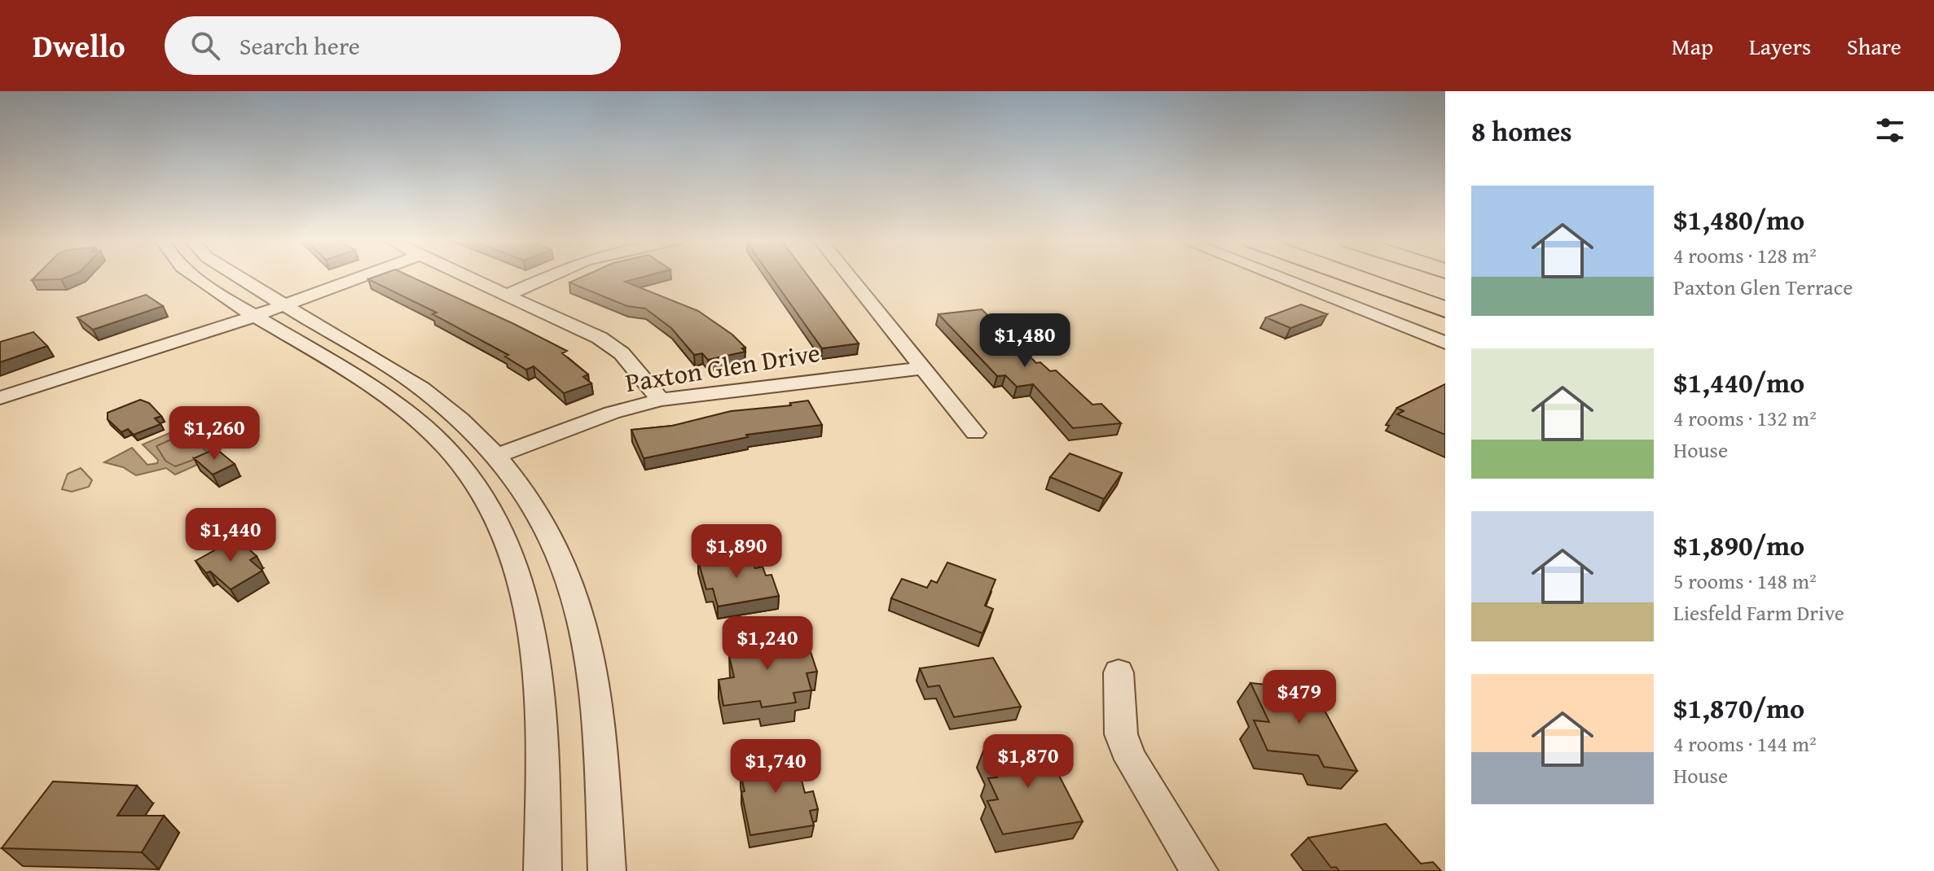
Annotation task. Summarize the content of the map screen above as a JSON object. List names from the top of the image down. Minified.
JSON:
{"streets":{"street":["Paxton Glen Drive"]},"page":{"header":"Dwello","search":"Search here","nav":["Map","Layers","Share"],"heading":"8 homes","list":[{"name":"$1,480/mo","note":"4 rooms · 128 m² · Paxton Glen Terrace"},{"name":"$1,440/mo","note":"4 rooms · 132 m² · House"},{"name":"$1,890/mo","note":"5 rooms · 148 m² · Liesfeld Farm Drive"},{"name":"$1,870/mo","note":"4 rooms · 144 m² · House"}],"price":["$1,480","$1,260","$1,440","$1,890","$1,240","$479","$1,870","$1,740"]}}
